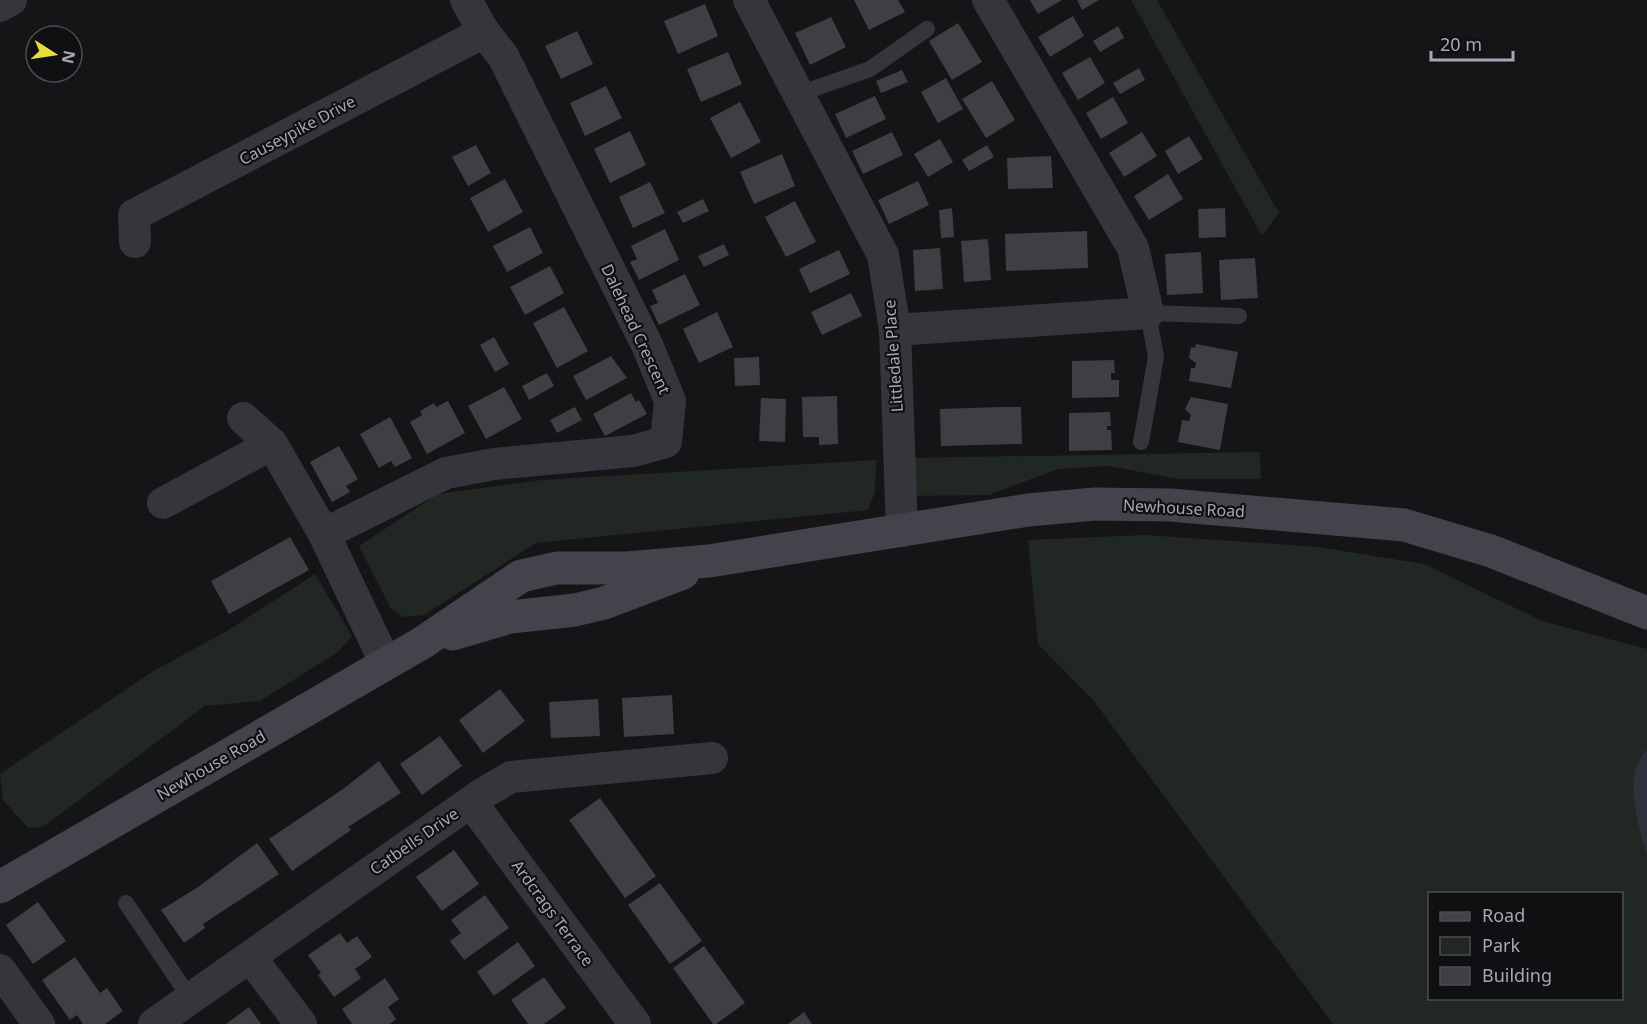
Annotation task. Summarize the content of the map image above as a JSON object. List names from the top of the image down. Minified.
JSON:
{"streets":{"street":["Causeypike Drive","Dalehead Crescent","Littledale Place","Newhouse Road","Catbells Drive","Ardcrags Terrace"]},"crossings":[["Causeypike Drive","Dalehead Crescent"],["Littledale Place","Newhouse Road"],["Catbells Drive","Ardcrags Terrace"]],"legend":["Road","Park","Building"],"scale_bar":"20 m","north":"right"}
